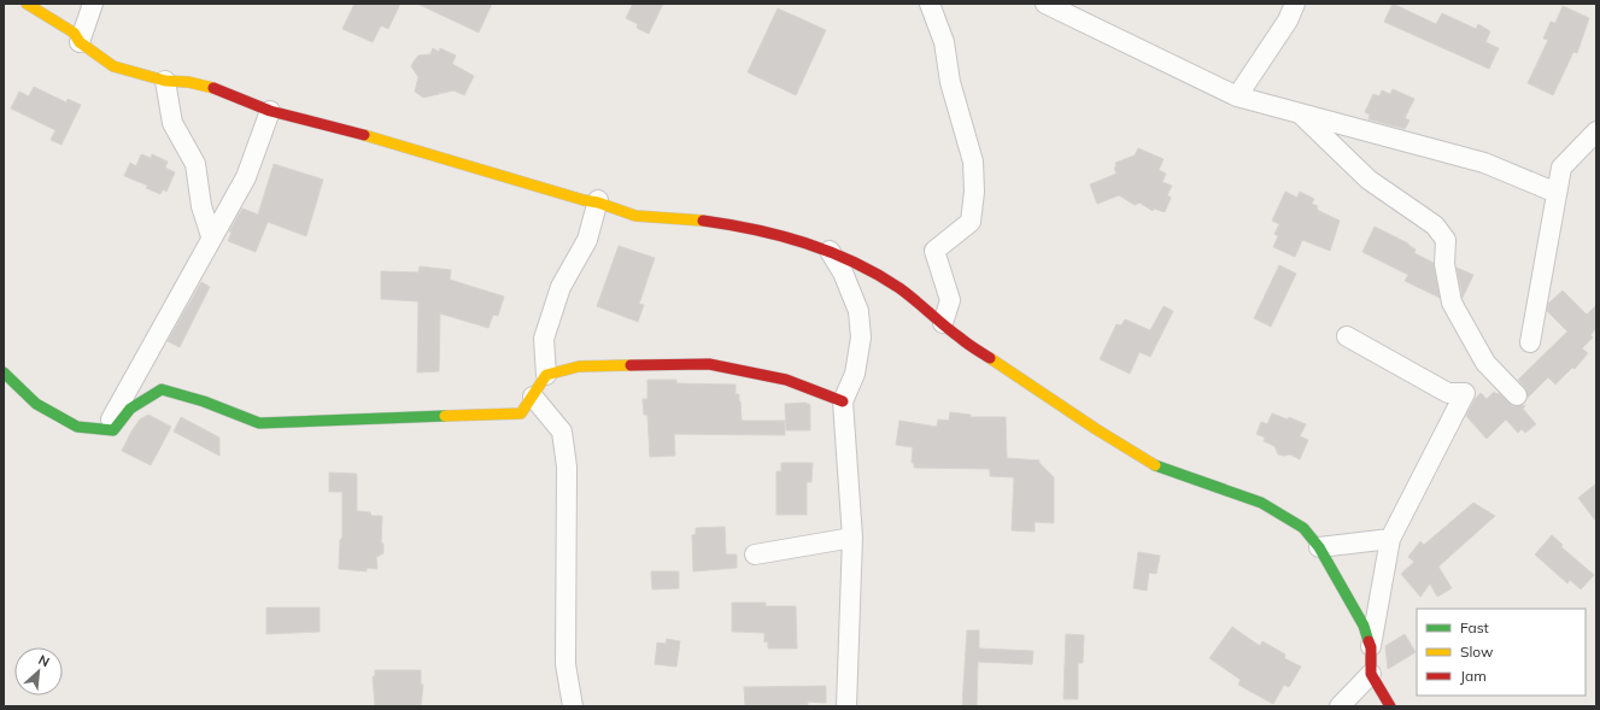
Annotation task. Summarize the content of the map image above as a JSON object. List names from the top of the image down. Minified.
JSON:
{"legend":["Fast","Slow","Jam"],"north":"top right"}
